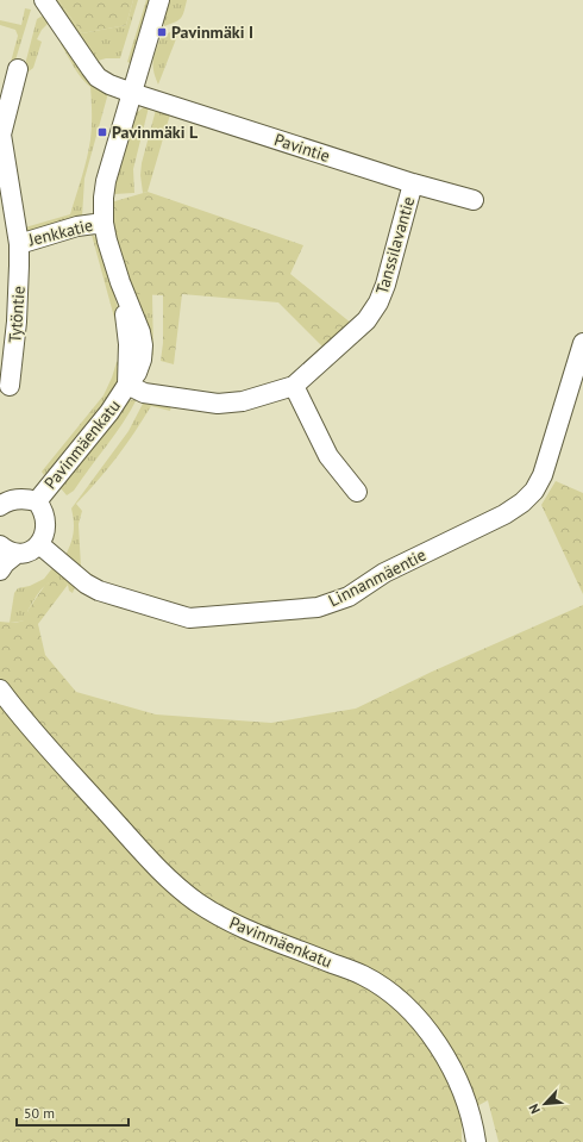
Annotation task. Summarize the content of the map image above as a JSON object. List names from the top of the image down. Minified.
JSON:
{"streets":{"street":["Pavintie","Jenkkatie","Tanssilavantie","Tytöntie","Pavinmäenkatu","Linnanmäentie"]},"crossings":[["Pavintie","Tanssilavantie"],["Pavintie","Pavinmäenkatu"],["Jenkkatie","Tytöntie"],["Jenkkatie","Pavinmäenkatu"],["Tanssilavantie","Pavinmäenkatu"]],"places":{"transit":["Pavinmäki I","Pavinmäki L"]},"scale_bar":"50 m","north":"bottom left"}
